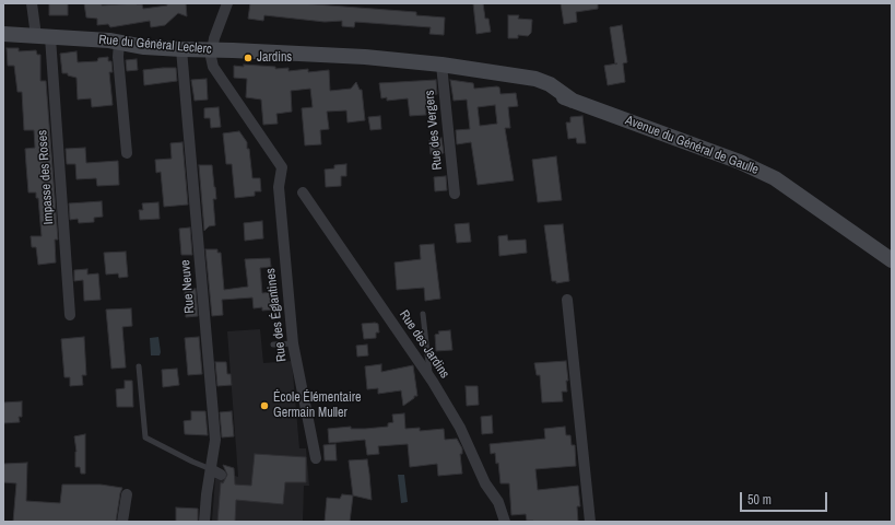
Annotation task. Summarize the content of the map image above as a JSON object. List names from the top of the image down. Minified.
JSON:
{"streets":{"main road":["Rue du Général Leclerc","Avenue du Général de Gaulle"],"street":["Rue des Vergers","Impasse des Roses","Rue Neuve","Rue des Églantines","Rue des Jardins"]},"crossings":[["Rue du Général Leclerc","Rue des Vergers"],["Rue du Général Leclerc","Avenue du Général de Gaulle"],["Rue du Général Leclerc","Impasse des Roses"],["Rue du Général Leclerc","Rue Neuve"],["Rue du Général Leclerc","Rue des Églantines"]],"places":["Jardins","École Élémentaire Germain Muller"],"scale_bar":"50 m"}
